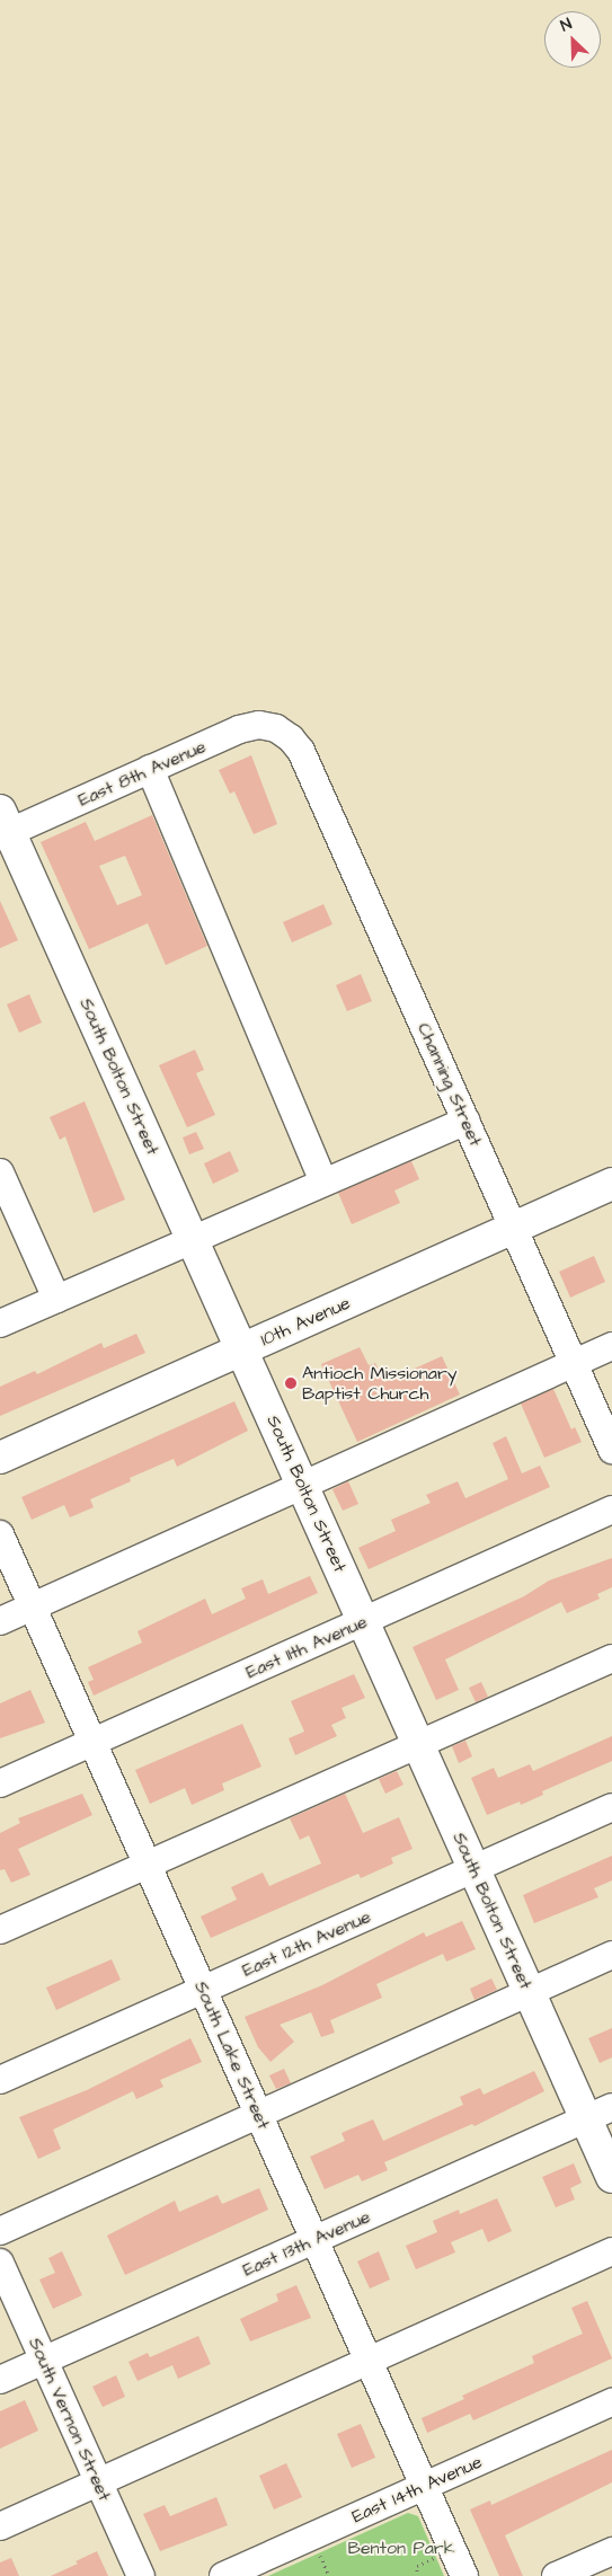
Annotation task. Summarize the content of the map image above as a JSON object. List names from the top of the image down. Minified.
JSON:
{"streets":{"main road":["South Bolton Street","10th Avenue"],"street":["East 8th Avenue","Channing Street","East 11th Avenue","East 12th Avenue","South Lake Street","East 13th Avenue","South Vernon Street","East 14th Avenue"]},"crossings":[["East 8th Avenue","South Bolton Street"],["East 8th Avenue","Channing Street"],["South Bolton Street","10th Avenue"],["South Bolton Street","East 11th Avenue"],["South Bolton Street","East 12th Avenue"],["South Bolton Street","East 13th Avenue"],["Channing Street","10th Avenue"],["East 11th Avenue","South Lake Street"],["East 12th Avenue","South Lake Street"],["South Lake Street","East 13th Avenue"],["South Lake Street","East 14th Avenue"],["East 13th Avenue","South Vernon Street"]],"parks":["Benton Park"],"places":["Antioch Missionary Baptist Church"],"north":"top left"}
